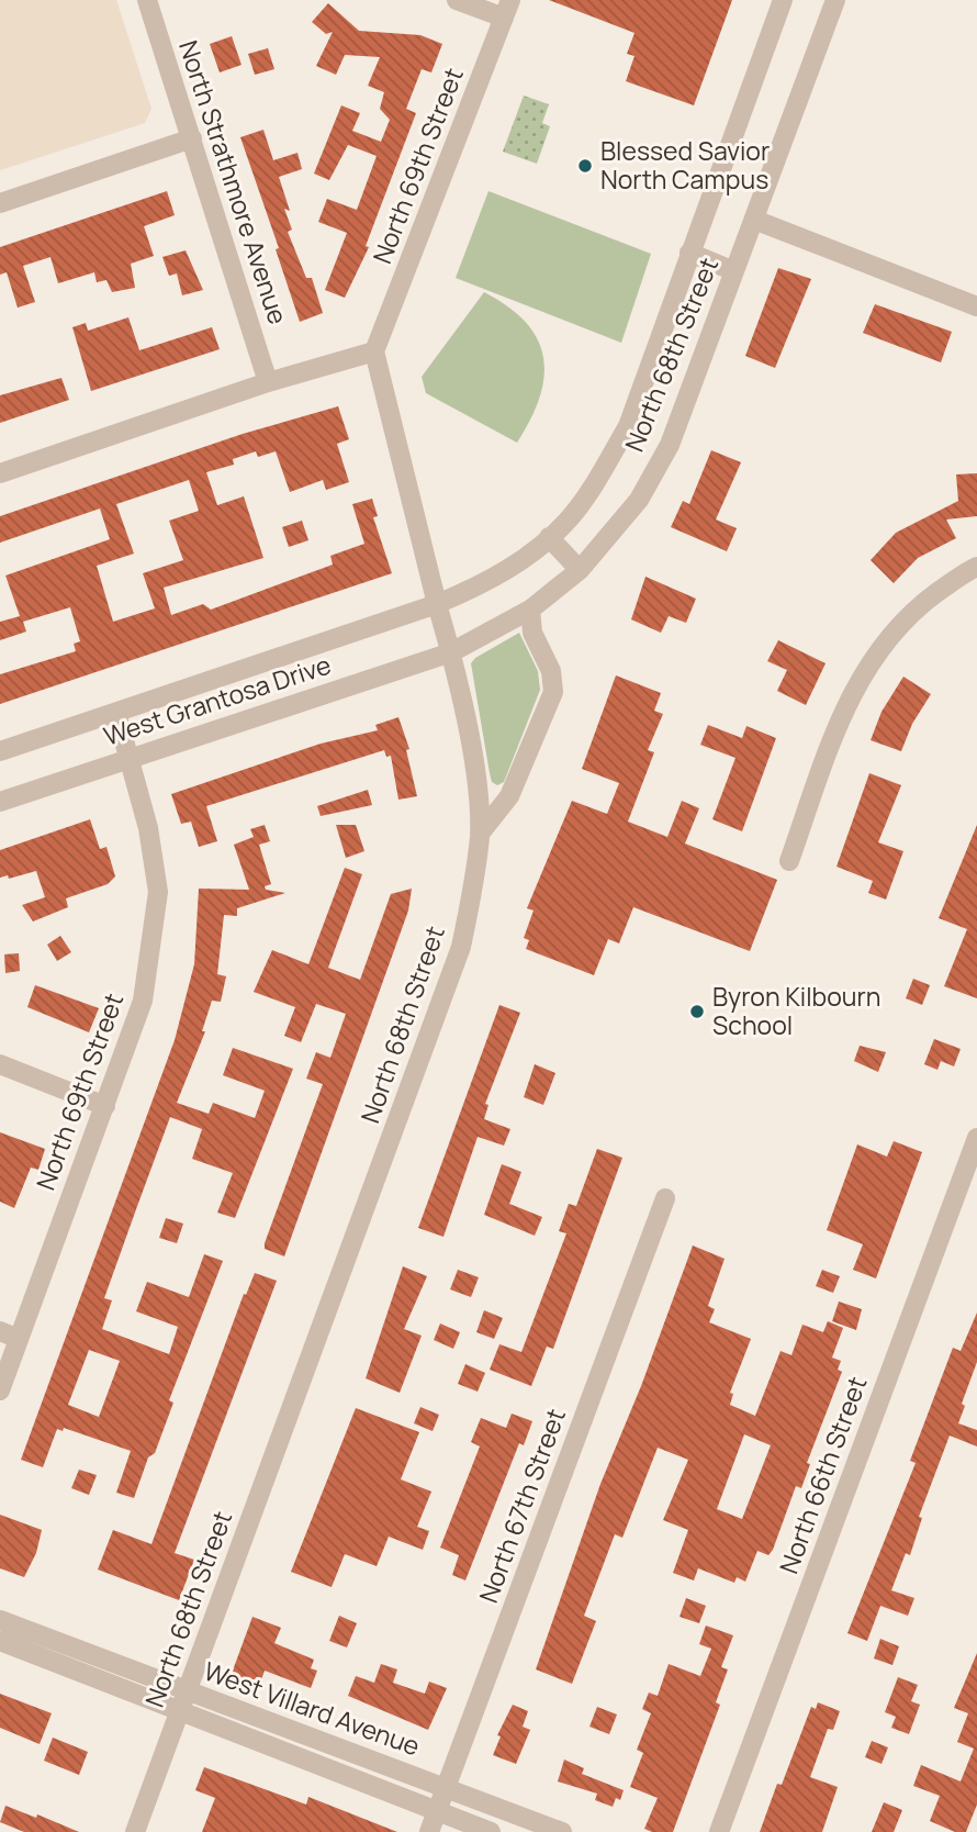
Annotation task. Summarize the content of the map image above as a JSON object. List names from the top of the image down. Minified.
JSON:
{"streets":{"street":["North 69th Street","North Strathmore Avenue","North 68th Street","West Grantosa Drive","North 66th Street","North 67th Street","West Villard Avenue"]},"crossings":[["North 69th Street","West Grantosa Drive"],["North 68th Street","West Grantosa Drive"],["North 68th Street","West Villard Avenue"],["North 67th Street","West Villard Avenue"]],"places":["Blessed Savior North Campus","Byron Kilbourn School"]}
